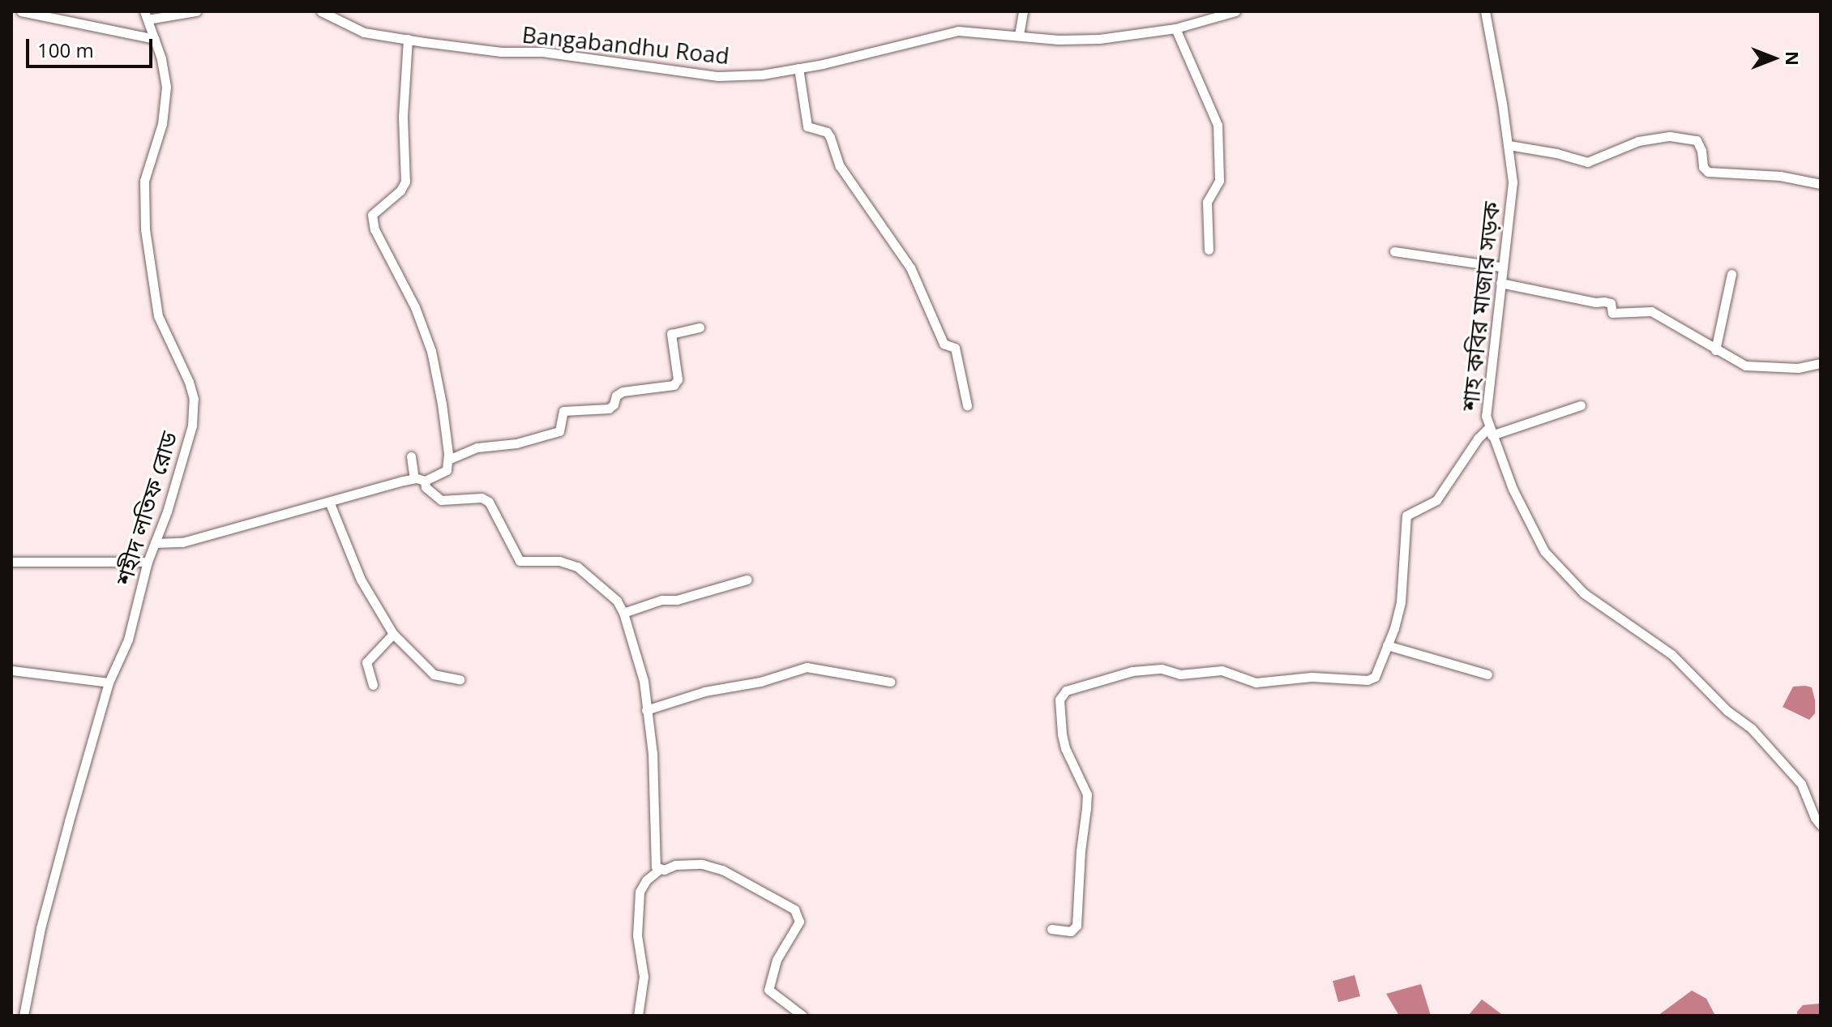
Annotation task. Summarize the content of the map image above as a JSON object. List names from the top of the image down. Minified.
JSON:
{"streets":{"street":["Bangabandhu Road","শাহ কবির মাজার সড়ক","শহীদ লতিফ রোড"]},"scale_bar":"100 m","north":"right"}
